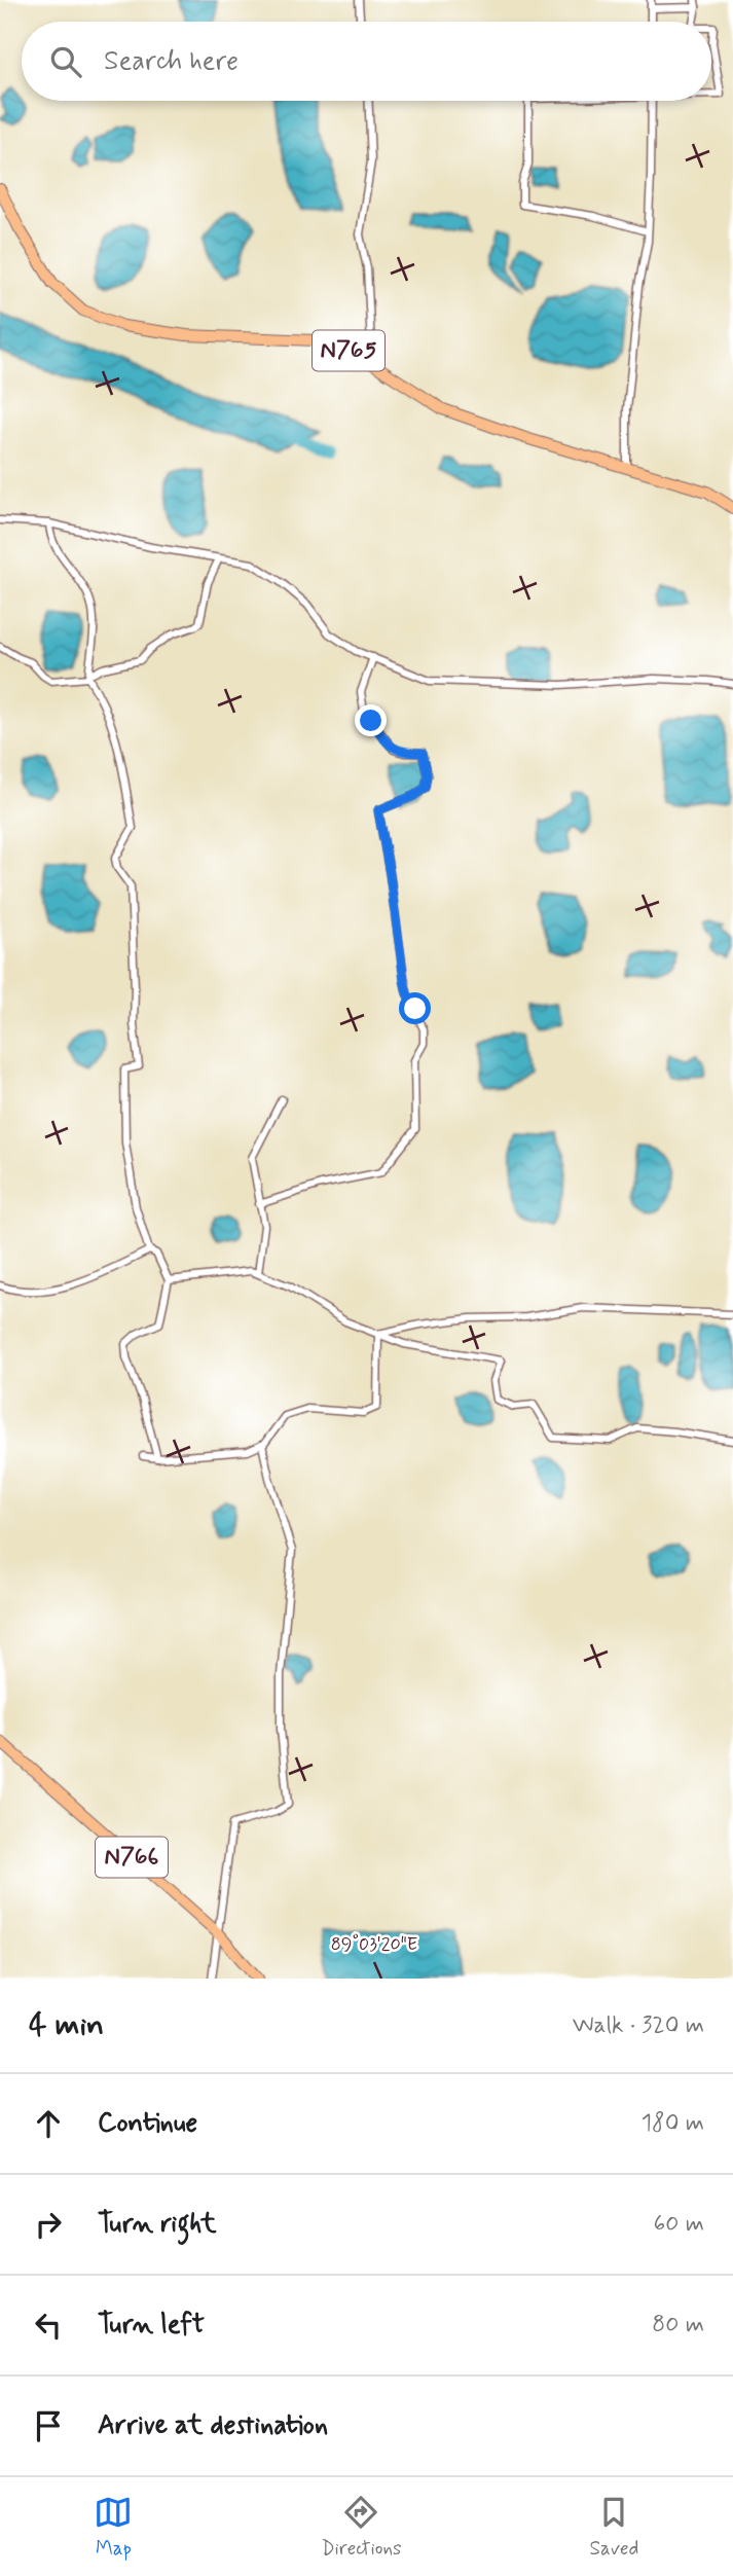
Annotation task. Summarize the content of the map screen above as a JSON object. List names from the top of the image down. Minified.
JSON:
{"streets":{"highway":["N765","N766"]},"page":{"search":"Search here","heading":["4 min","Walk · 320 m"],"list":[["Continue","180 m"],["Turn right","60 m"],["Turn left","80 m"],"Arrive at destination"],"nav":["Map","Directions","Saved"]},"coordinates":["89°03'20\"E"]}
